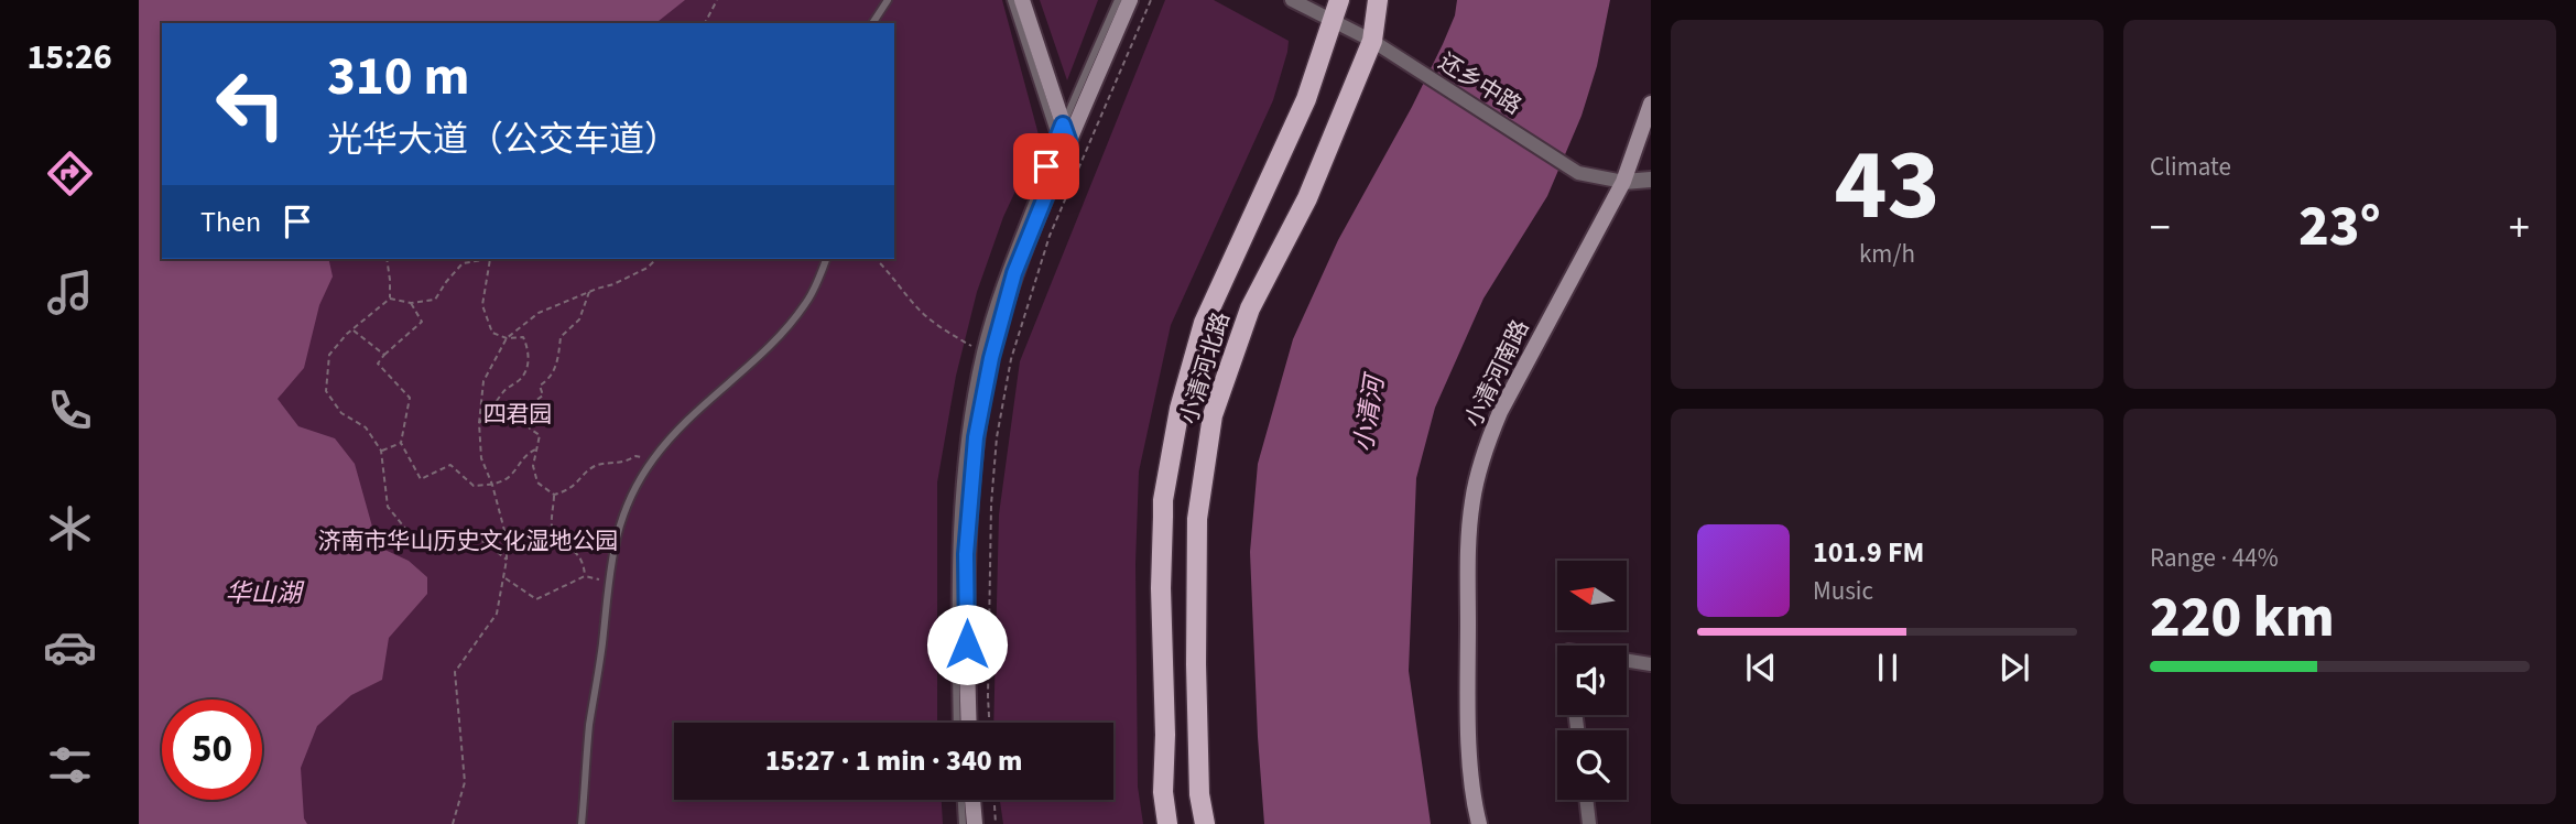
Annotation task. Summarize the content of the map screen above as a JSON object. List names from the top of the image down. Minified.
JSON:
{"streets":{"main road":["小清河北路","小清河南路"],"street":["还乡中路"]},"crossings":[["还乡中路","小清河北路"],["还乡中路","小清河南路"]],"water":["小清河","华山湖"],"parks":["四君园","济南市华山历史文化湿地公园"],"north":"left","page":{"tabs":"15:26","tile":[["43","km/h"],"Climate",["Range · 44%","220 km"]],"turn":["310 m","光华大道（公交车道）"],"then":"Then","heat":["−","23°","+"],"song":["101.9 FM","Music"],"limit":"50","trip":"15:27 · 1 min · 340 m"}}
